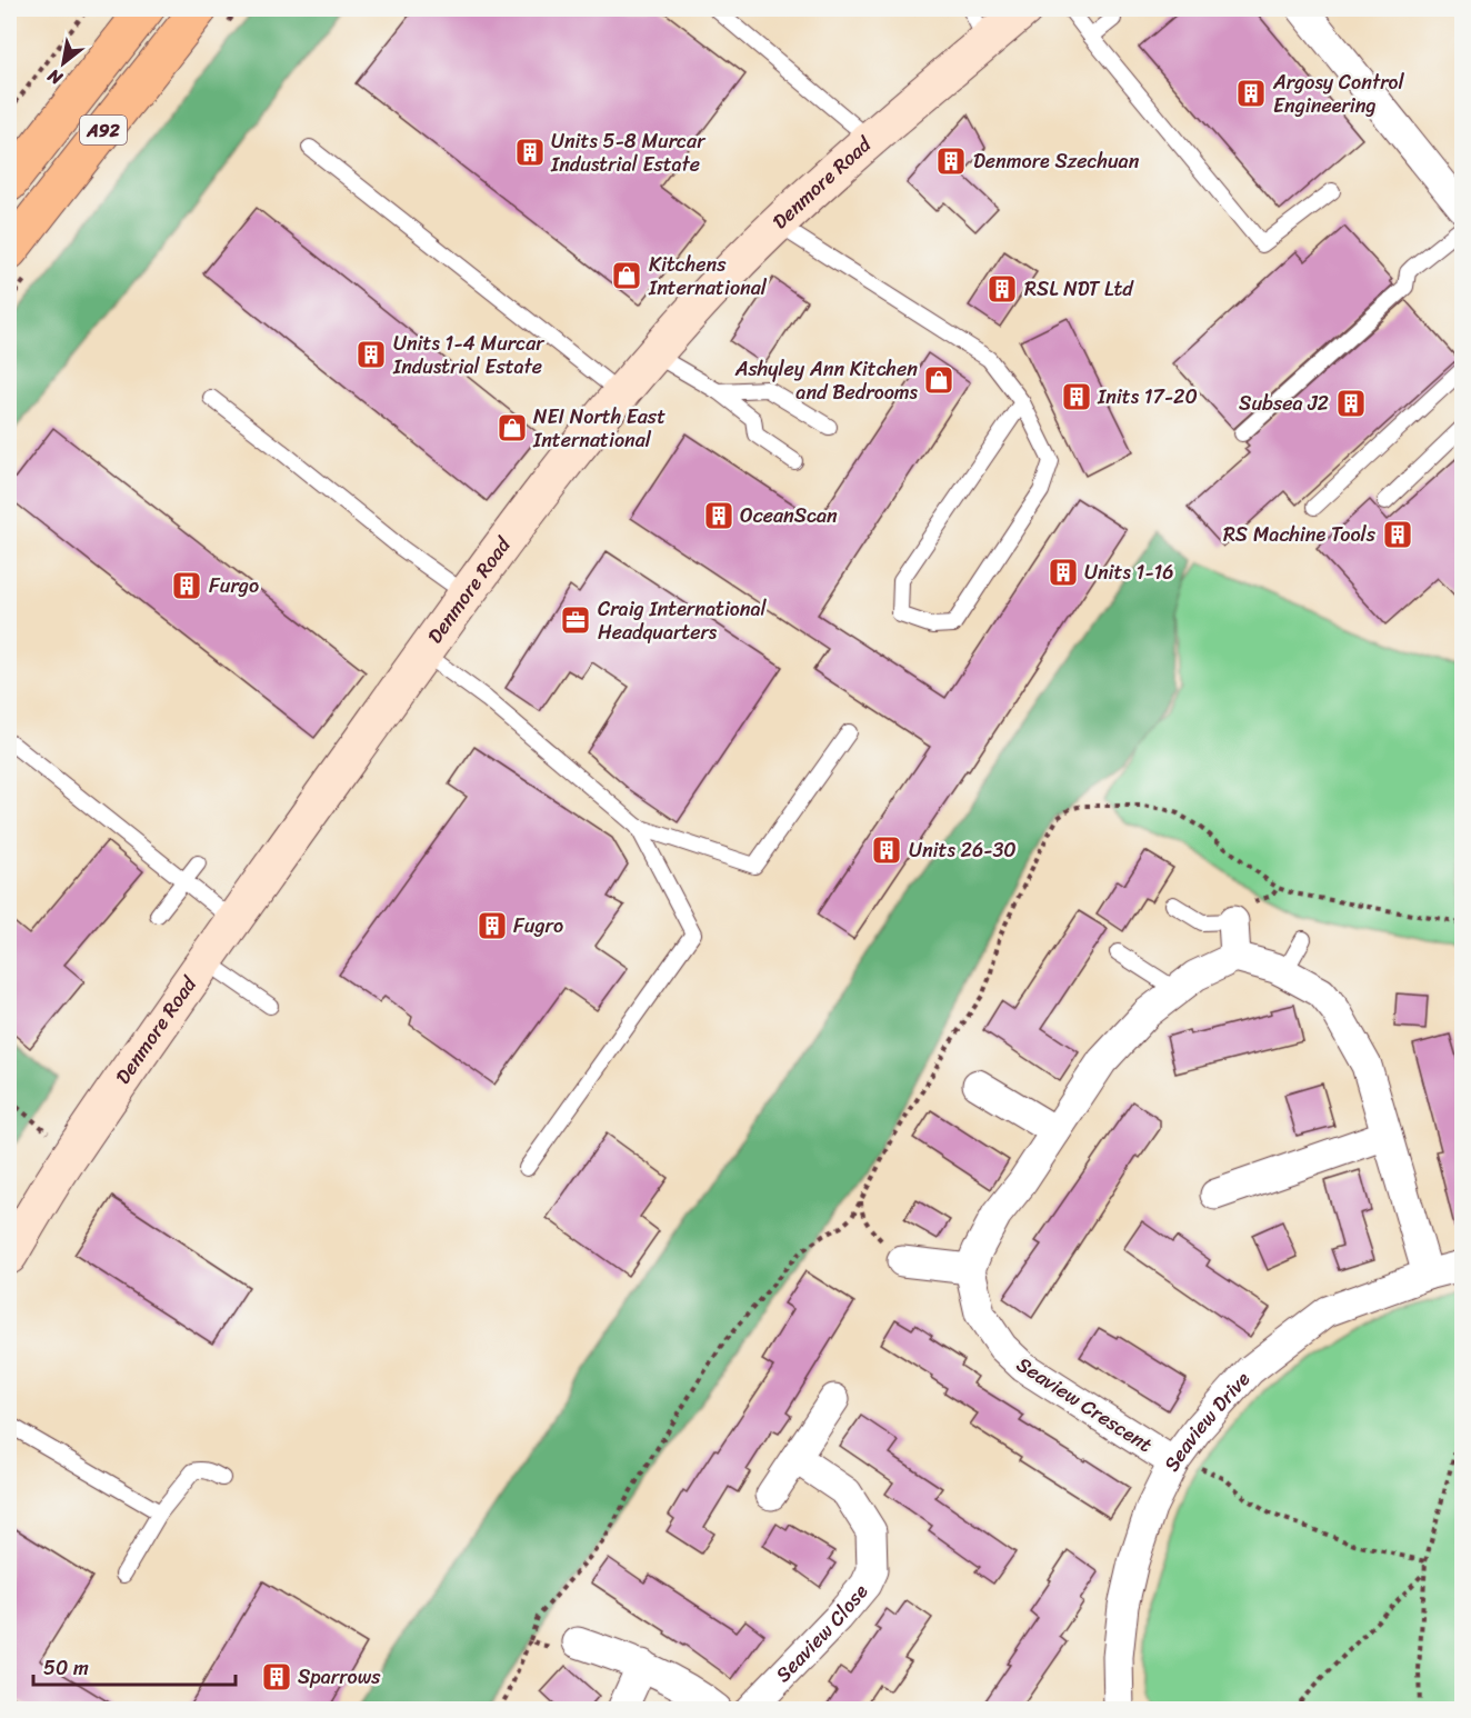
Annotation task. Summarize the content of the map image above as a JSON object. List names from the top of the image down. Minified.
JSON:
{"streets":{"main road":["A92"],"street":["Denmore Road","Seaview Crescent","Seaview Drive","Seaview Close"]},"crossings":[["Seaview Crescent","Seaview Drive"]],"places":{"building":["Argosy Control Engineering","Units 5-8 Murcar Industrial Estate","Denmore Szechuan","RSL NDT Ltd","Units 1-4 Murcar Industrial Estate","Inits 17-20","Subsea J2","OceanScan","RS Machine Tools","Units 1-16","Furgo","Units 26-30","Fugro","Sparrows"],"shop":["Kitchens International","Ashyley Ann Kitchen and Bedrooms","NEI North East International"],"office":["Craig International Headquarters"]},"scale_bar":"50 m","north":"bottom left"}
